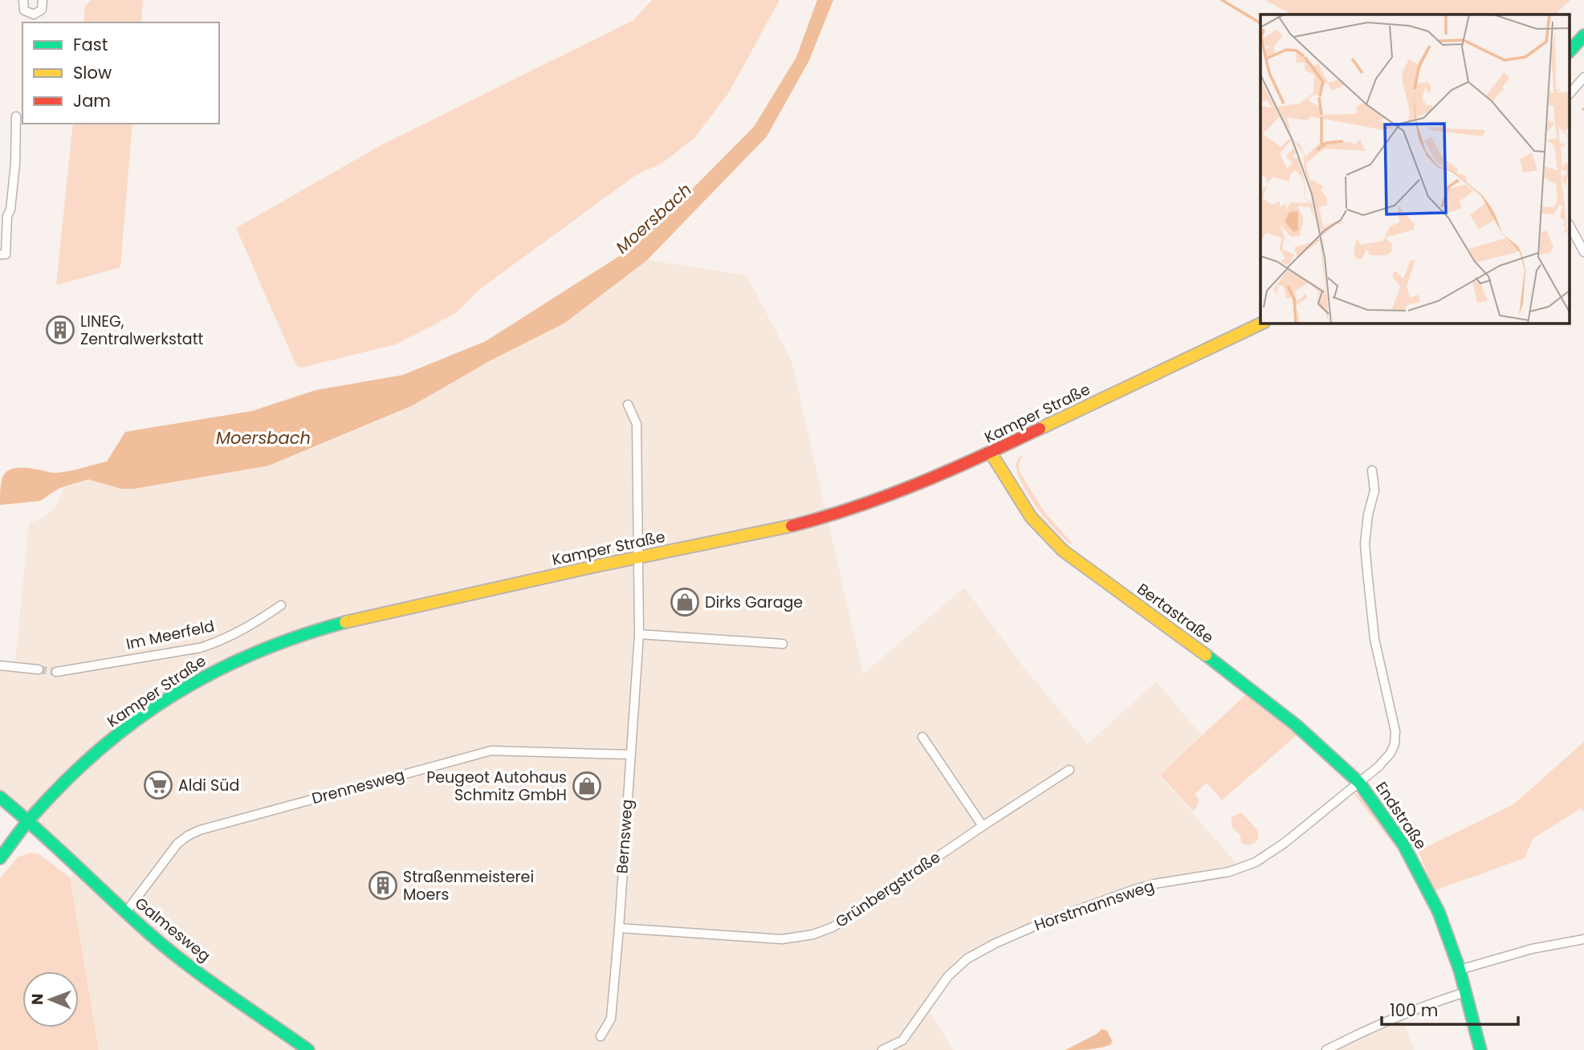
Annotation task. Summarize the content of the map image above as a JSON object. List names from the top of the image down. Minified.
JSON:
{"streets":{"main road":["Kamper Straße","Bertastraße","Endstraße","Galmesweg"],"street":["Im Meerfeld","Drennesweg","Bernsweg","Grünbergstraße","Horstmannsweg"]},"crossings":[["Kamper Straße","Bertastraße"],["Kamper Straße","Bernsweg"],["Kamper Straße","Galmesweg"],["Bertastraße","Endstraße"],["Bertastraße","Horstmannsweg"],["Drennesweg","Bernsweg"],["Drennesweg","Galmesweg"],["Endstraße","Horstmannsweg"],["Bernsweg","Grünbergstraße"]],"water":["Moersbach"],"places":{"building":["LINEG, Zentralwerkstatt","Straßenmeisterei Moers"],"shop":["Dirks Garage","Peugeot Autohaus Schmitz GmbH"],"supermarket":["Aldi Süd"]},"legend":["Fast","Slow","Jam"],"scale_bar":"100 m","north":"left"}
